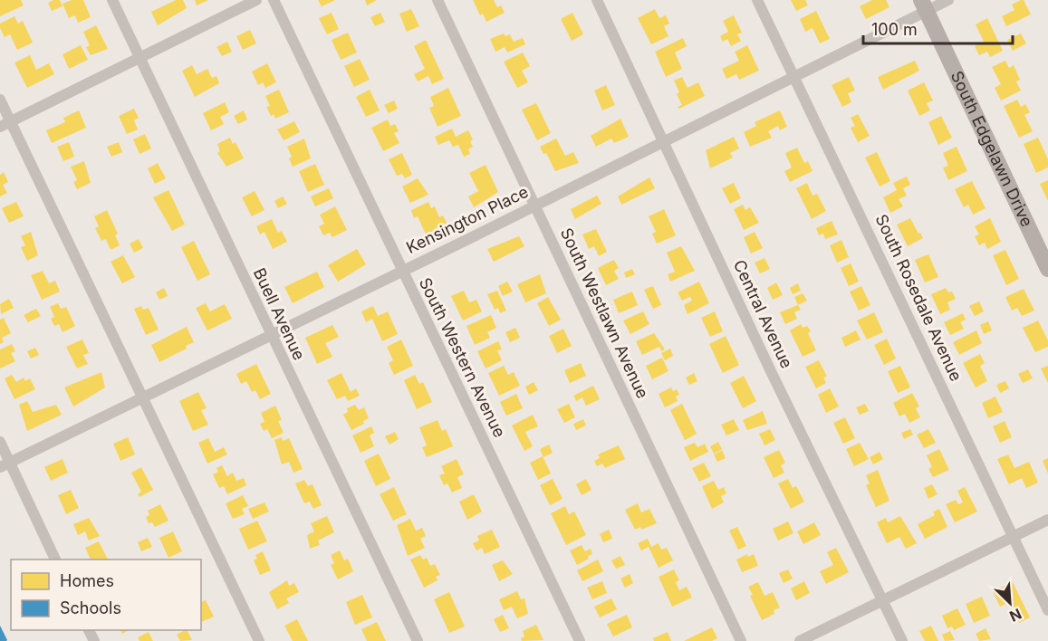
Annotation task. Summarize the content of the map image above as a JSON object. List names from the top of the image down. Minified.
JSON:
{"streets":{"street":["South Edgelawn Drive","Kensington Place","South Rosedale Avenue","South Westlawn Avenue","Buell Avenue","Central Avenue","South Western Avenue"]},"crossings":[["South Edgelawn Drive","Kensington Place"],["Kensington Place","South Rosedale Avenue"],["Kensington Place","South Westlawn Avenue"],["Kensington Place","Buell Avenue"],["Kensington Place","Central Avenue"],["Kensington Place","South Western Avenue"]],"legend":["Homes","Schools"],"scale_bar":"100 m","north":"bottom right"}
